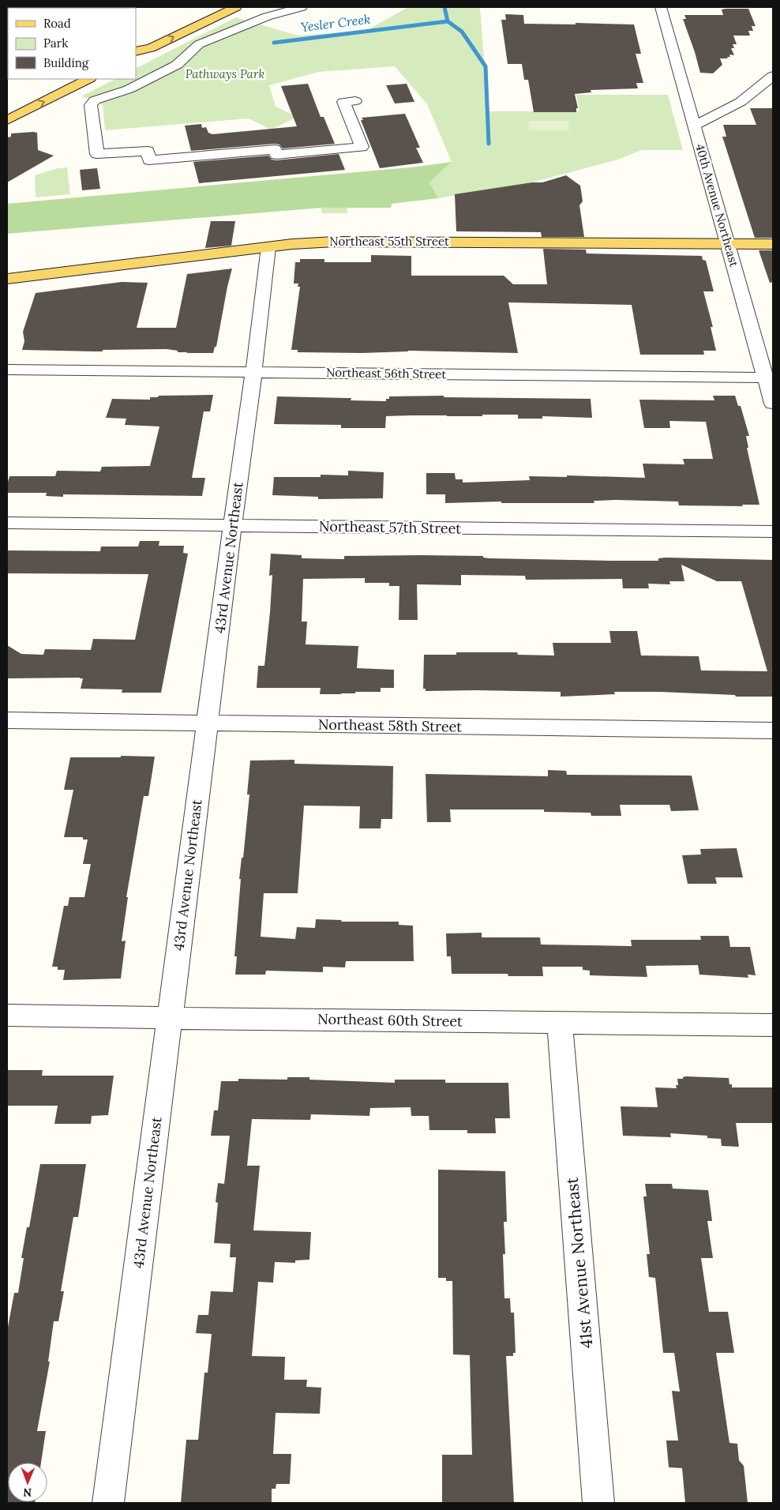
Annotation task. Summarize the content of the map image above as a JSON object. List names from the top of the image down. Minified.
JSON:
{"streets":{"main road":["Northeast 55th Street"],"street":["40th Avenue Northeast","Northeast 56th Street","Northeast 57th Street","43rd Avenue Northeast","Northeast 58th Street","Northeast 60th Street","41st Avenue Northeast"]},"crossings":[["40th Avenue Northeast","Northeast 55th Street"],["40th Avenue Northeast","Northeast 56th Street"],["Northeast 55th Street","43rd Avenue Northeast"],["Northeast 56th Street","43rd Avenue Northeast"],["Northeast 57th Street","43rd Avenue Northeast"],["43rd Avenue Northeast","Northeast 58th Street"],["43rd Avenue Northeast","Northeast 60th Street"],["Northeast 60th Street","41st Avenue Northeast"]],"water":["Yesler Creek"],"parks":["Pathways Park"],"legend":["Road","Park","Building"],"north":"bottom"}
